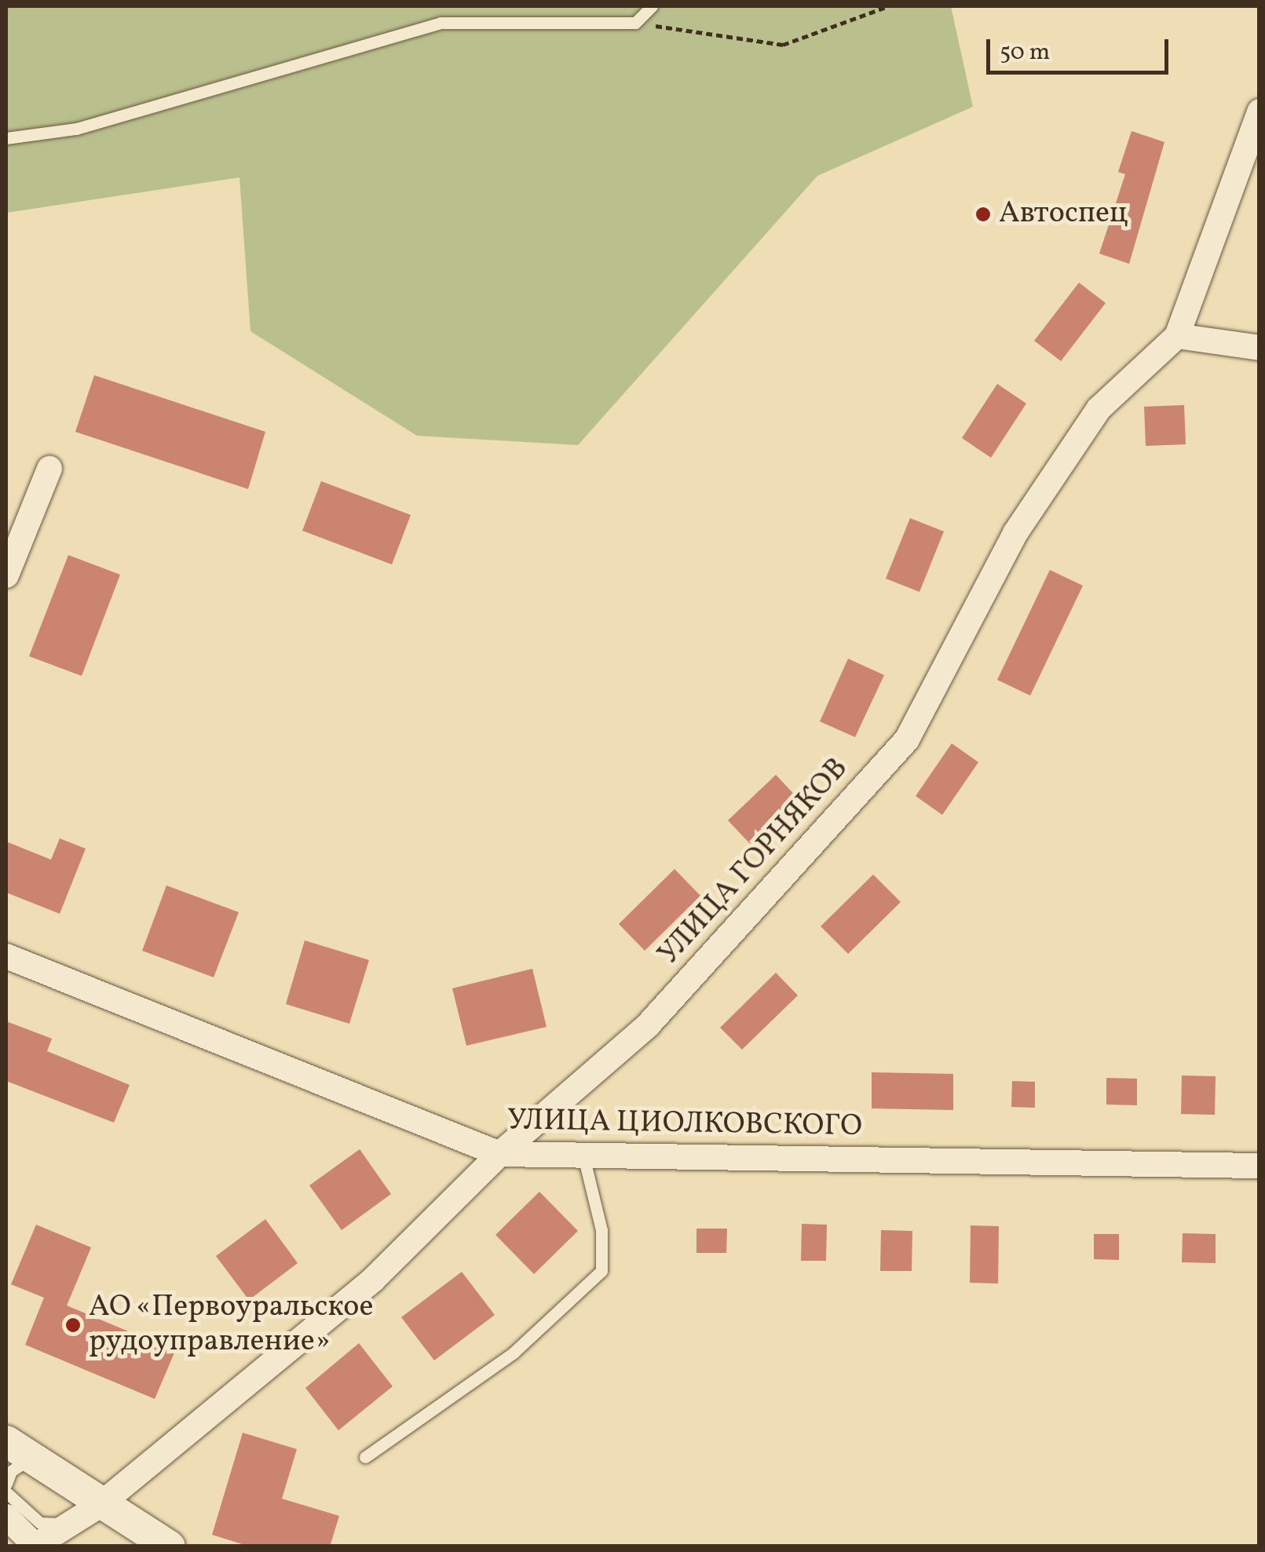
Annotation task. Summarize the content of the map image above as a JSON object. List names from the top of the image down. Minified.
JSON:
{"streets":{"street":["УЛИЦА ГОРНЯКОВ","УЛИЦА ЦИОЛКОВСКОГО"]},"crossings":[["УЛИЦА ГОРНЯКОВ","УЛИЦА ЦИОЛКОВСКОГО"]],"places":["Автоспец","АО «Первоуральское рудоуправление»"],"scale_bar":"50 m"}
